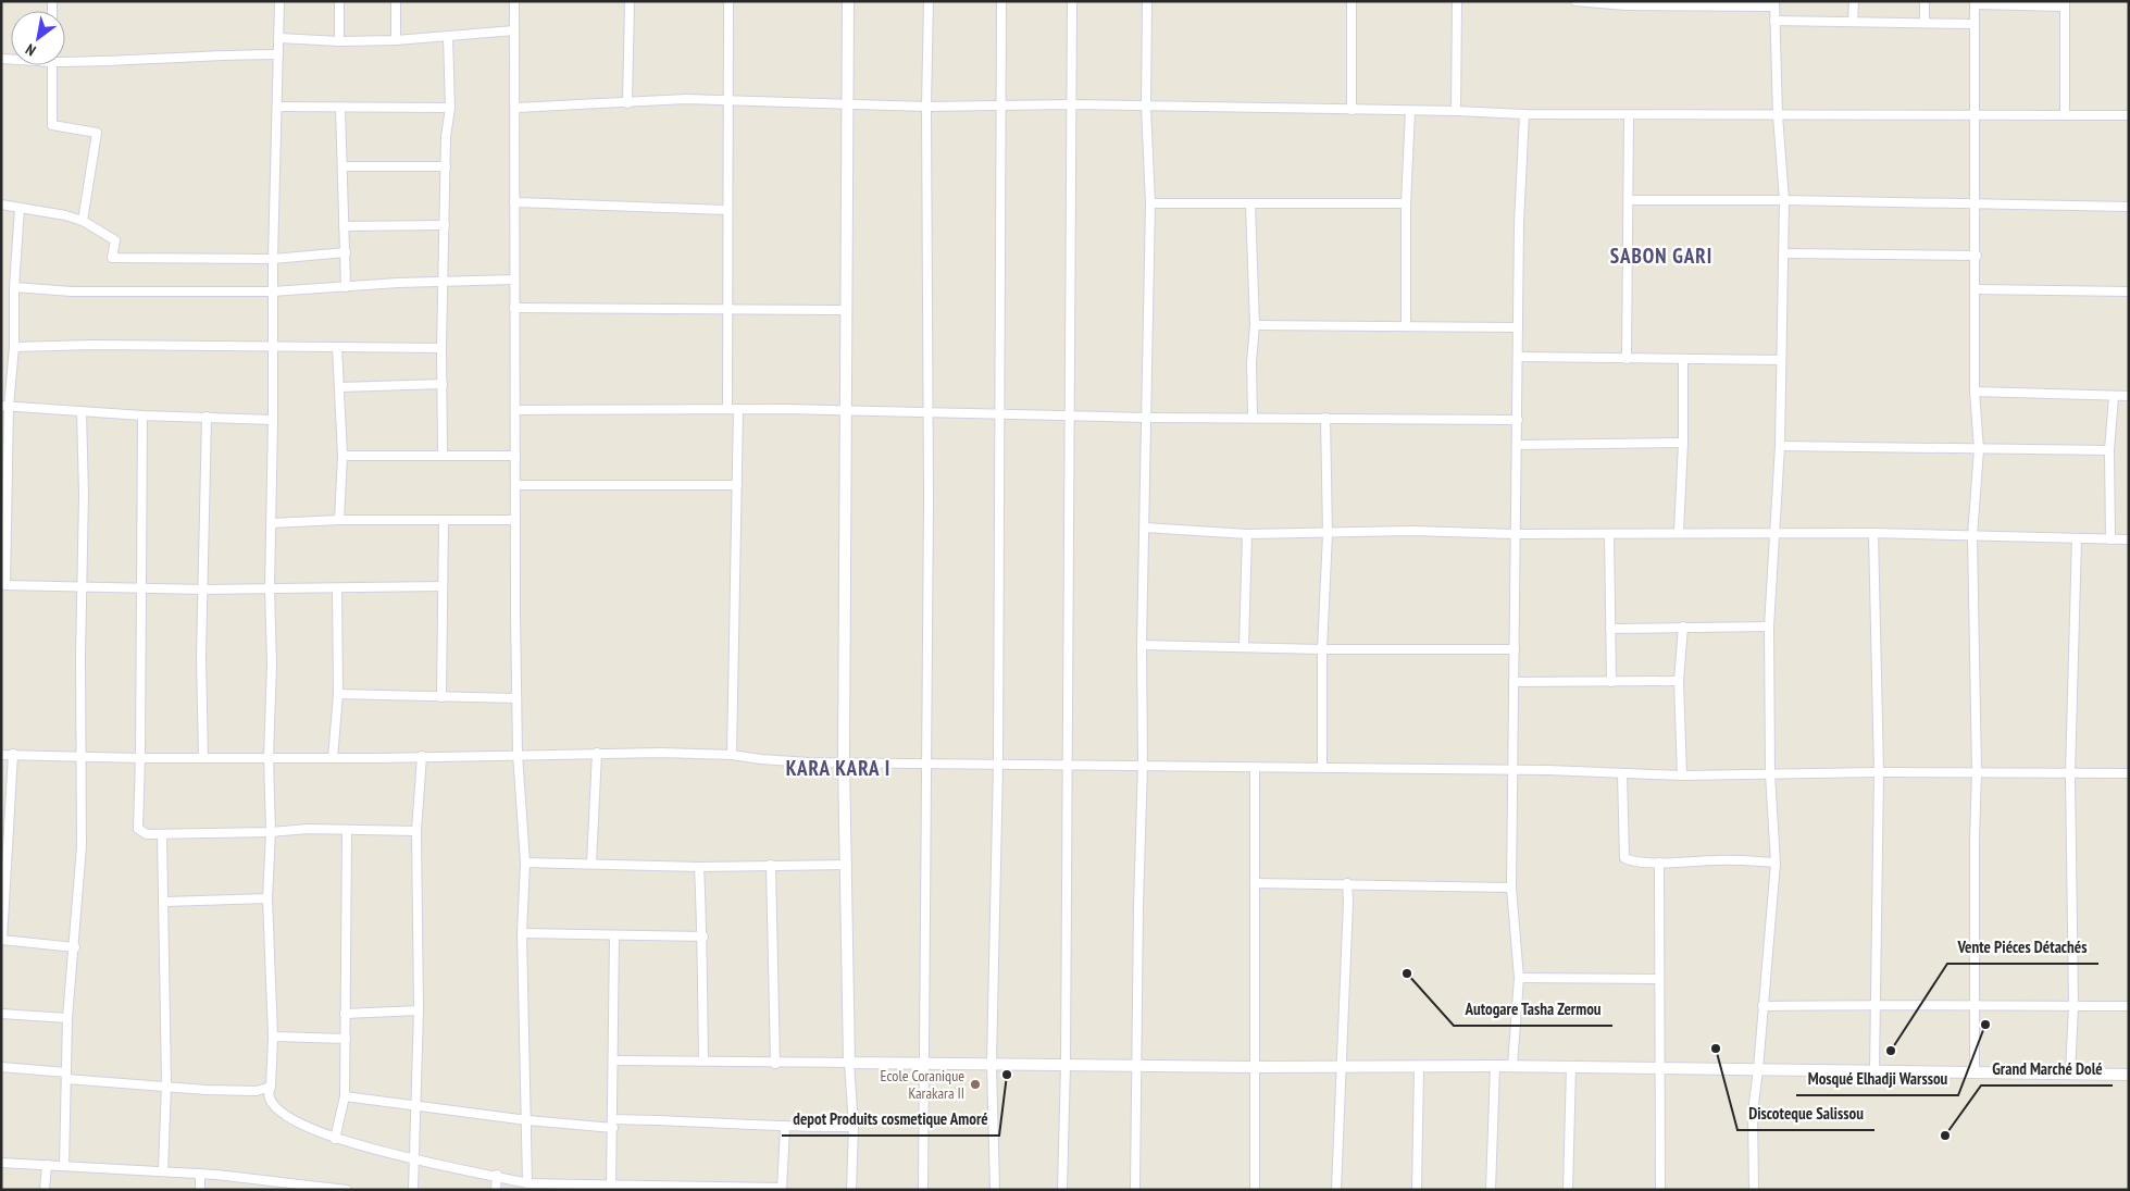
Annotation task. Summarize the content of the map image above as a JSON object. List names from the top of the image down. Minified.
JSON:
{"districts":["SABON GARI","KARA KARA I"],"places":["Autogare Tasha Zermou","Mosqué Elhadji Warssou","Discoteque Salissou","Vente Piéces Détachés","depot Produits cosmetique Amoré","Ecole Coranique Karakara II","Grand Marché Dolé"],"north":"bottom left"}
